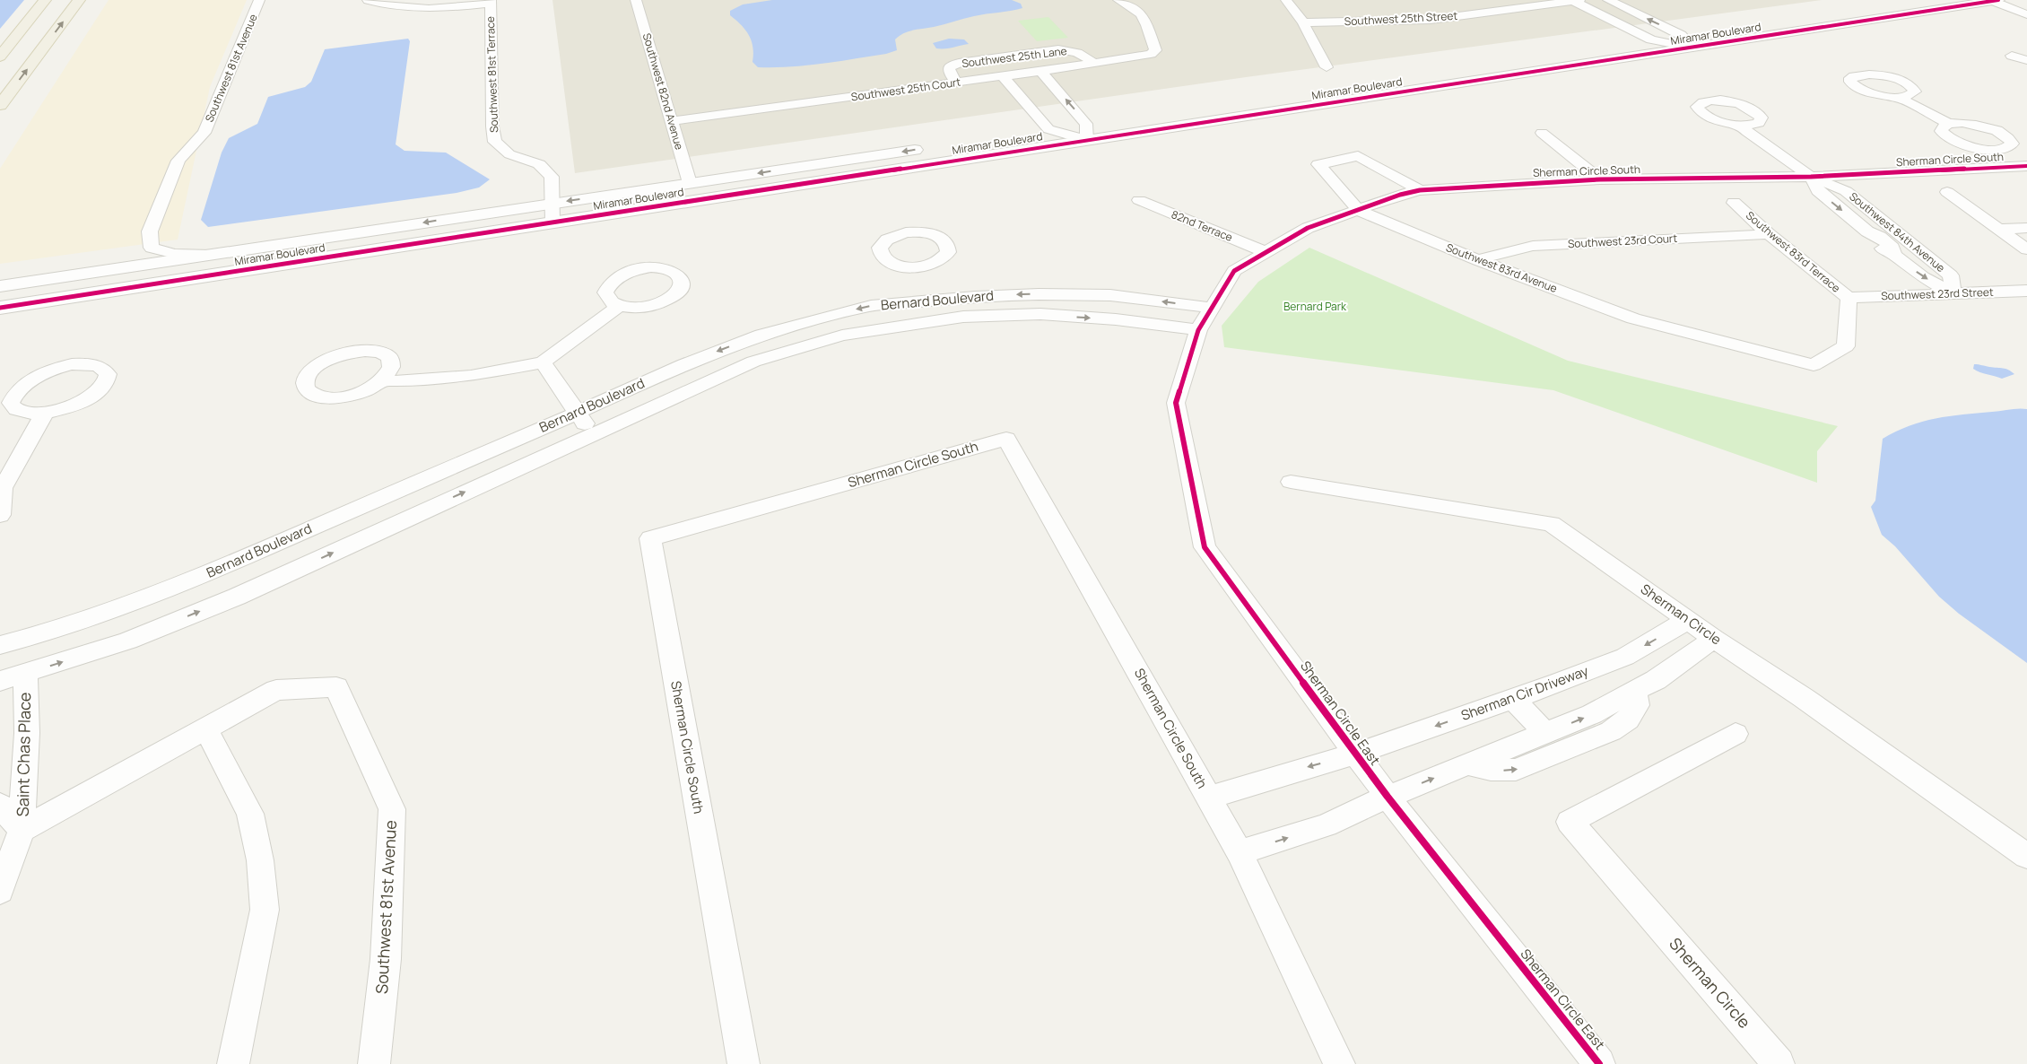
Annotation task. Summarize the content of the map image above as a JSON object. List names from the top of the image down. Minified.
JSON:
{"streets":{"street":["Southwest 25th Street","Miramar Boulevard","Southwest 25th Lane","Southwest 81st Avenue","Southwest 81st Terrace","Southwest 25th Court","Southwest 82nd Avenue","Sherman Circle South","82nd Terrace","Southwest 84th Avenue","Southwest 23rd Court","Southwest 83rd Terrace","Southwest 83rd Avenue","Southwest 23rd Street","Bernard Boulevard","Sherman Circle","Sherman Cir Driveway","Sherman Circle East","Saint Chas Place"]},"crossings":[["Miramar Boulevard","Southwest 81st Avenue"],["Miramar Boulevard","Southwest 81st Terrace"],["Miramar Boulevard","Southwest 82nd Avenue"],["Southwest 25th Lane","Southwest 25th Court"],["Southwest 81st Avenue","Saint Chas Place"],["Southwest 25th Court","Southwest 82nd Avenue"],["Sherman Circle South","82nd Terrace"],["Sherman Circle South","Southwest 84th Avenue"],["Sherman Circle South","Southwest 83rd Avenue"],["Sherman Circle South","Bernard Boulevard"],["Sherman Circle South","Sherman Cir Driveway"],["Sherman Circle South","Sherman Circle East"],["Southwest 84th Avenue","Southwest 23rd Street"],["Southwest 23rd Court","Southwest 83rd Terrace"],["Southwest 23rd Court","Southwest 83rd Avenue"],["Southwest 83rd Terrace","Southwest 83rd Avenue"],["Southwest 83rd Terrace","Southwest 23rd Street"],["Bernard Boulevard","Sherman Circle East"],["Bernard Boulevard","Saint Chas Place"],["Sherman Circle","Sherman Cir Driveway"],["Sherman Cir Driveway","Sherman Circle East"]],"parks":["Bernard Park"]}
